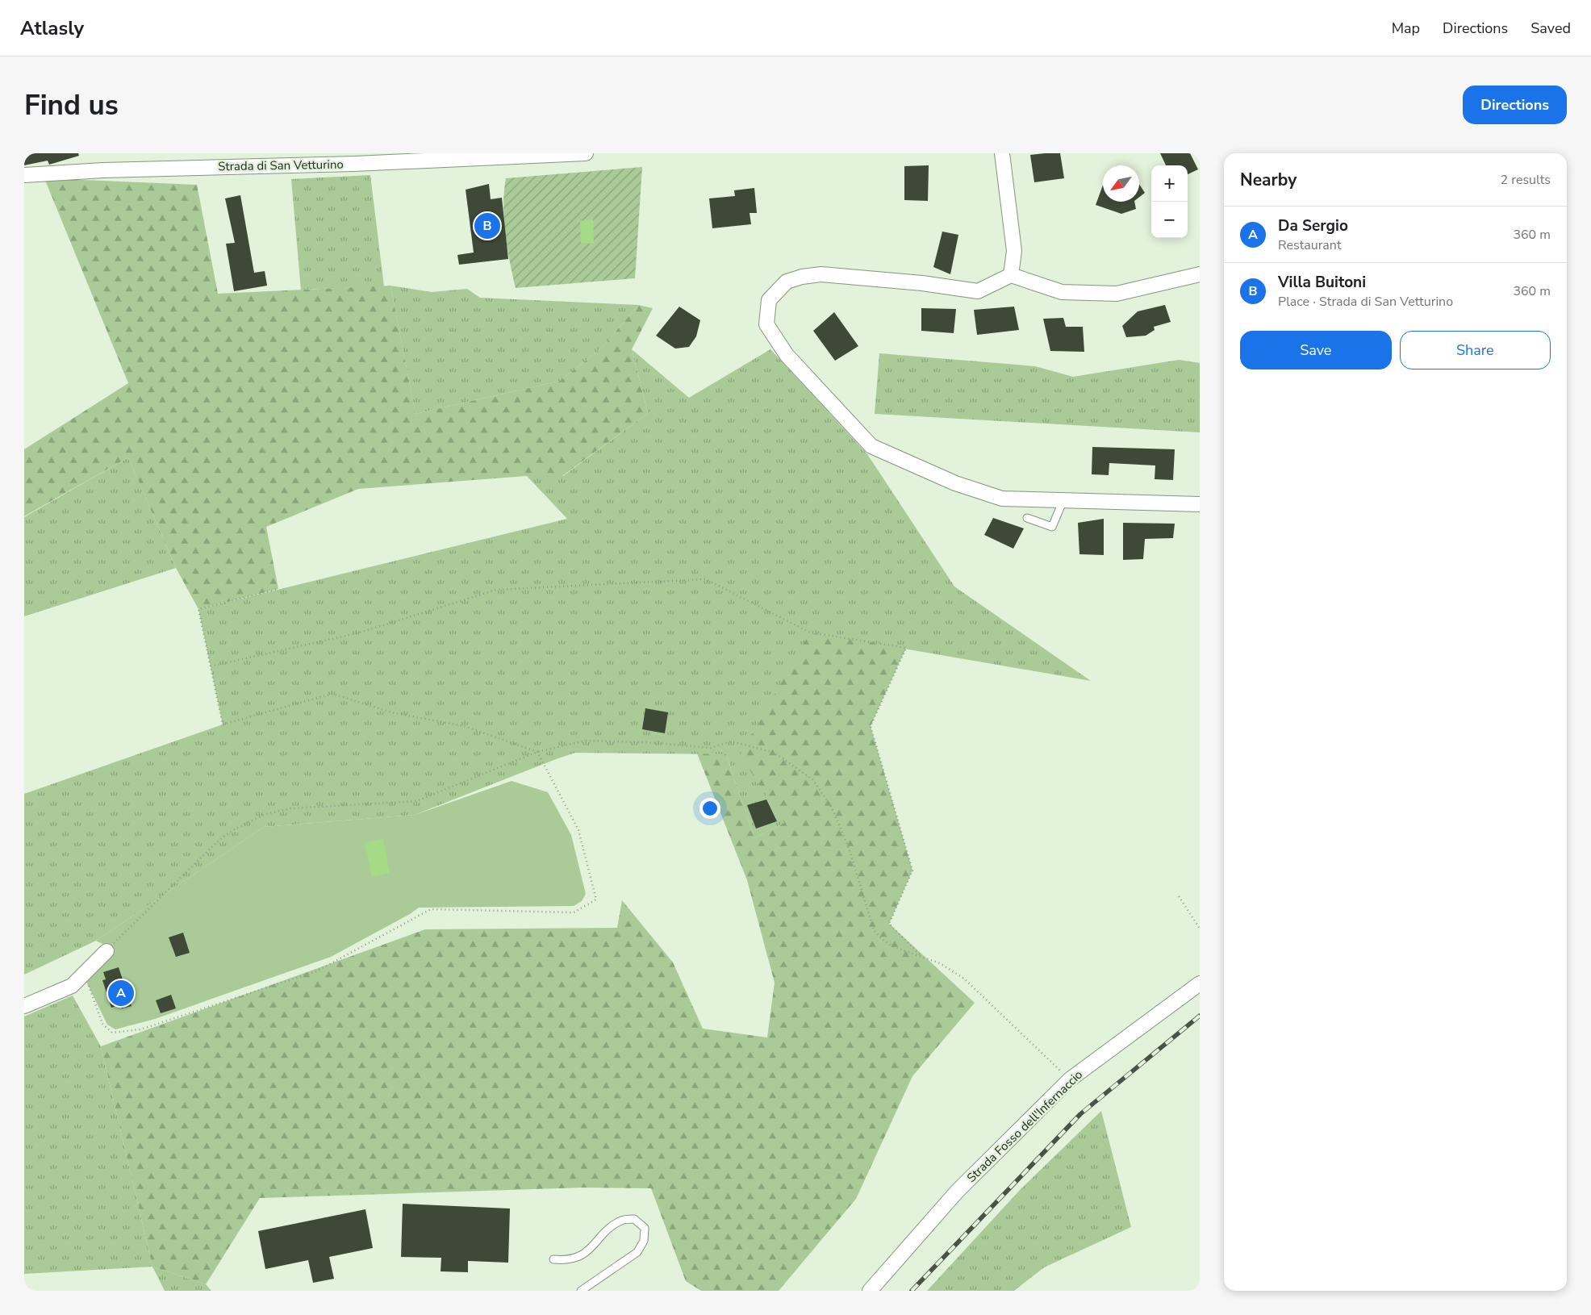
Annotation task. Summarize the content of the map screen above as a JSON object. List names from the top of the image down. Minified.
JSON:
{"streets":{"street":["Strada di San Vetturino","Strada Fosso dell'Infernaccio"]},"north":"bottom left","page":{"header":"Atlasly","nav":["Map","Directions","Saved"],"buttons":["Directions",["Save","Share"]],"title":"Find us","heading":["Nearby","2 results"],"map_buttons":["+","−"],"list":[{"mark":"A","name":"Da Sergio","note":"Restaurant","value":"360 m"},{"mark":"B","name":"Villa Buitoni","note":"Place · Strada di San Vetturino","value":"360 m"}],"pins":["B","A"]}}
